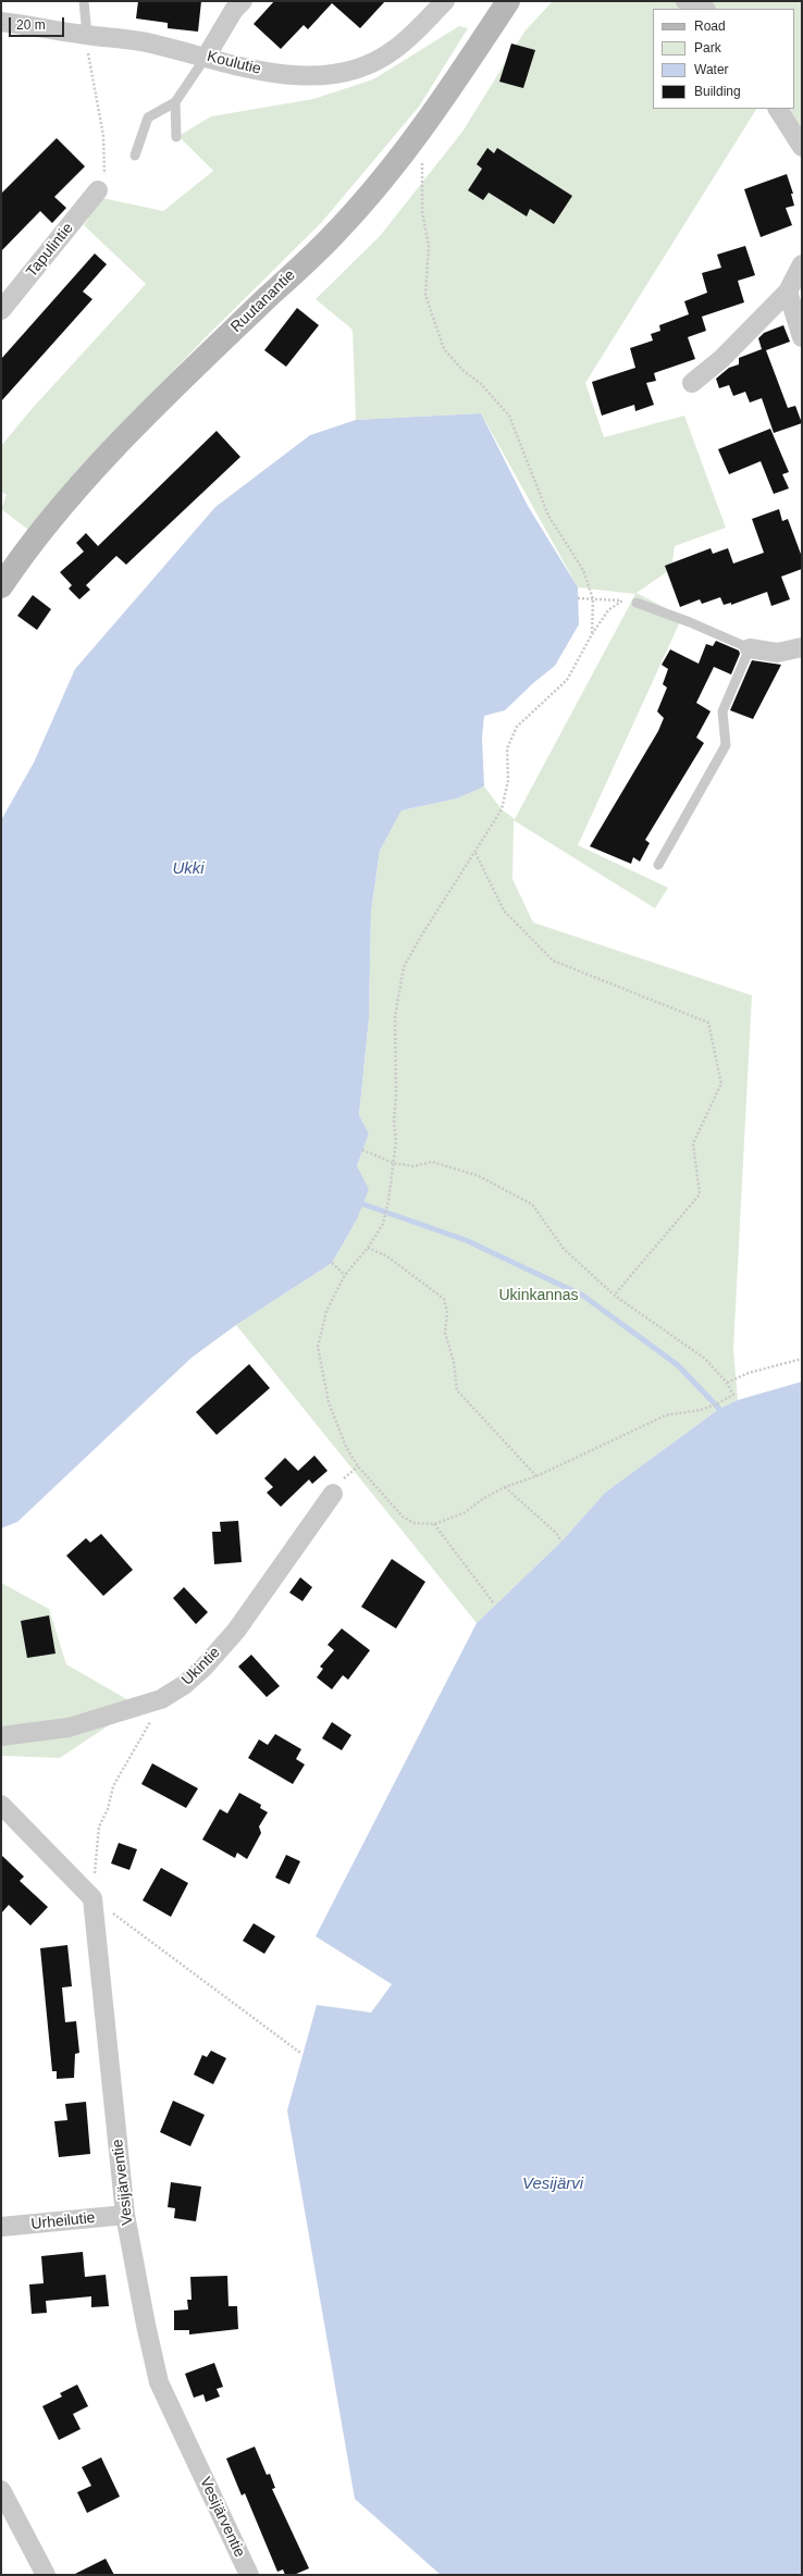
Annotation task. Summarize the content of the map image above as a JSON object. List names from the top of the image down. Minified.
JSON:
{"streets":{"main road":["Ruutanantie"],"street":["Koulutie","Tapulintie","Ukintie","Vesijärventie","Urheilutie"]},"crossings":[["Vesijärventie","Urheilutie"]],"water":["Ukki","Vesijärvi"],"parks":["Ukinkannas"],"legend":["Road","Park","Water","Building"],"scale_bar":"20 m"}
